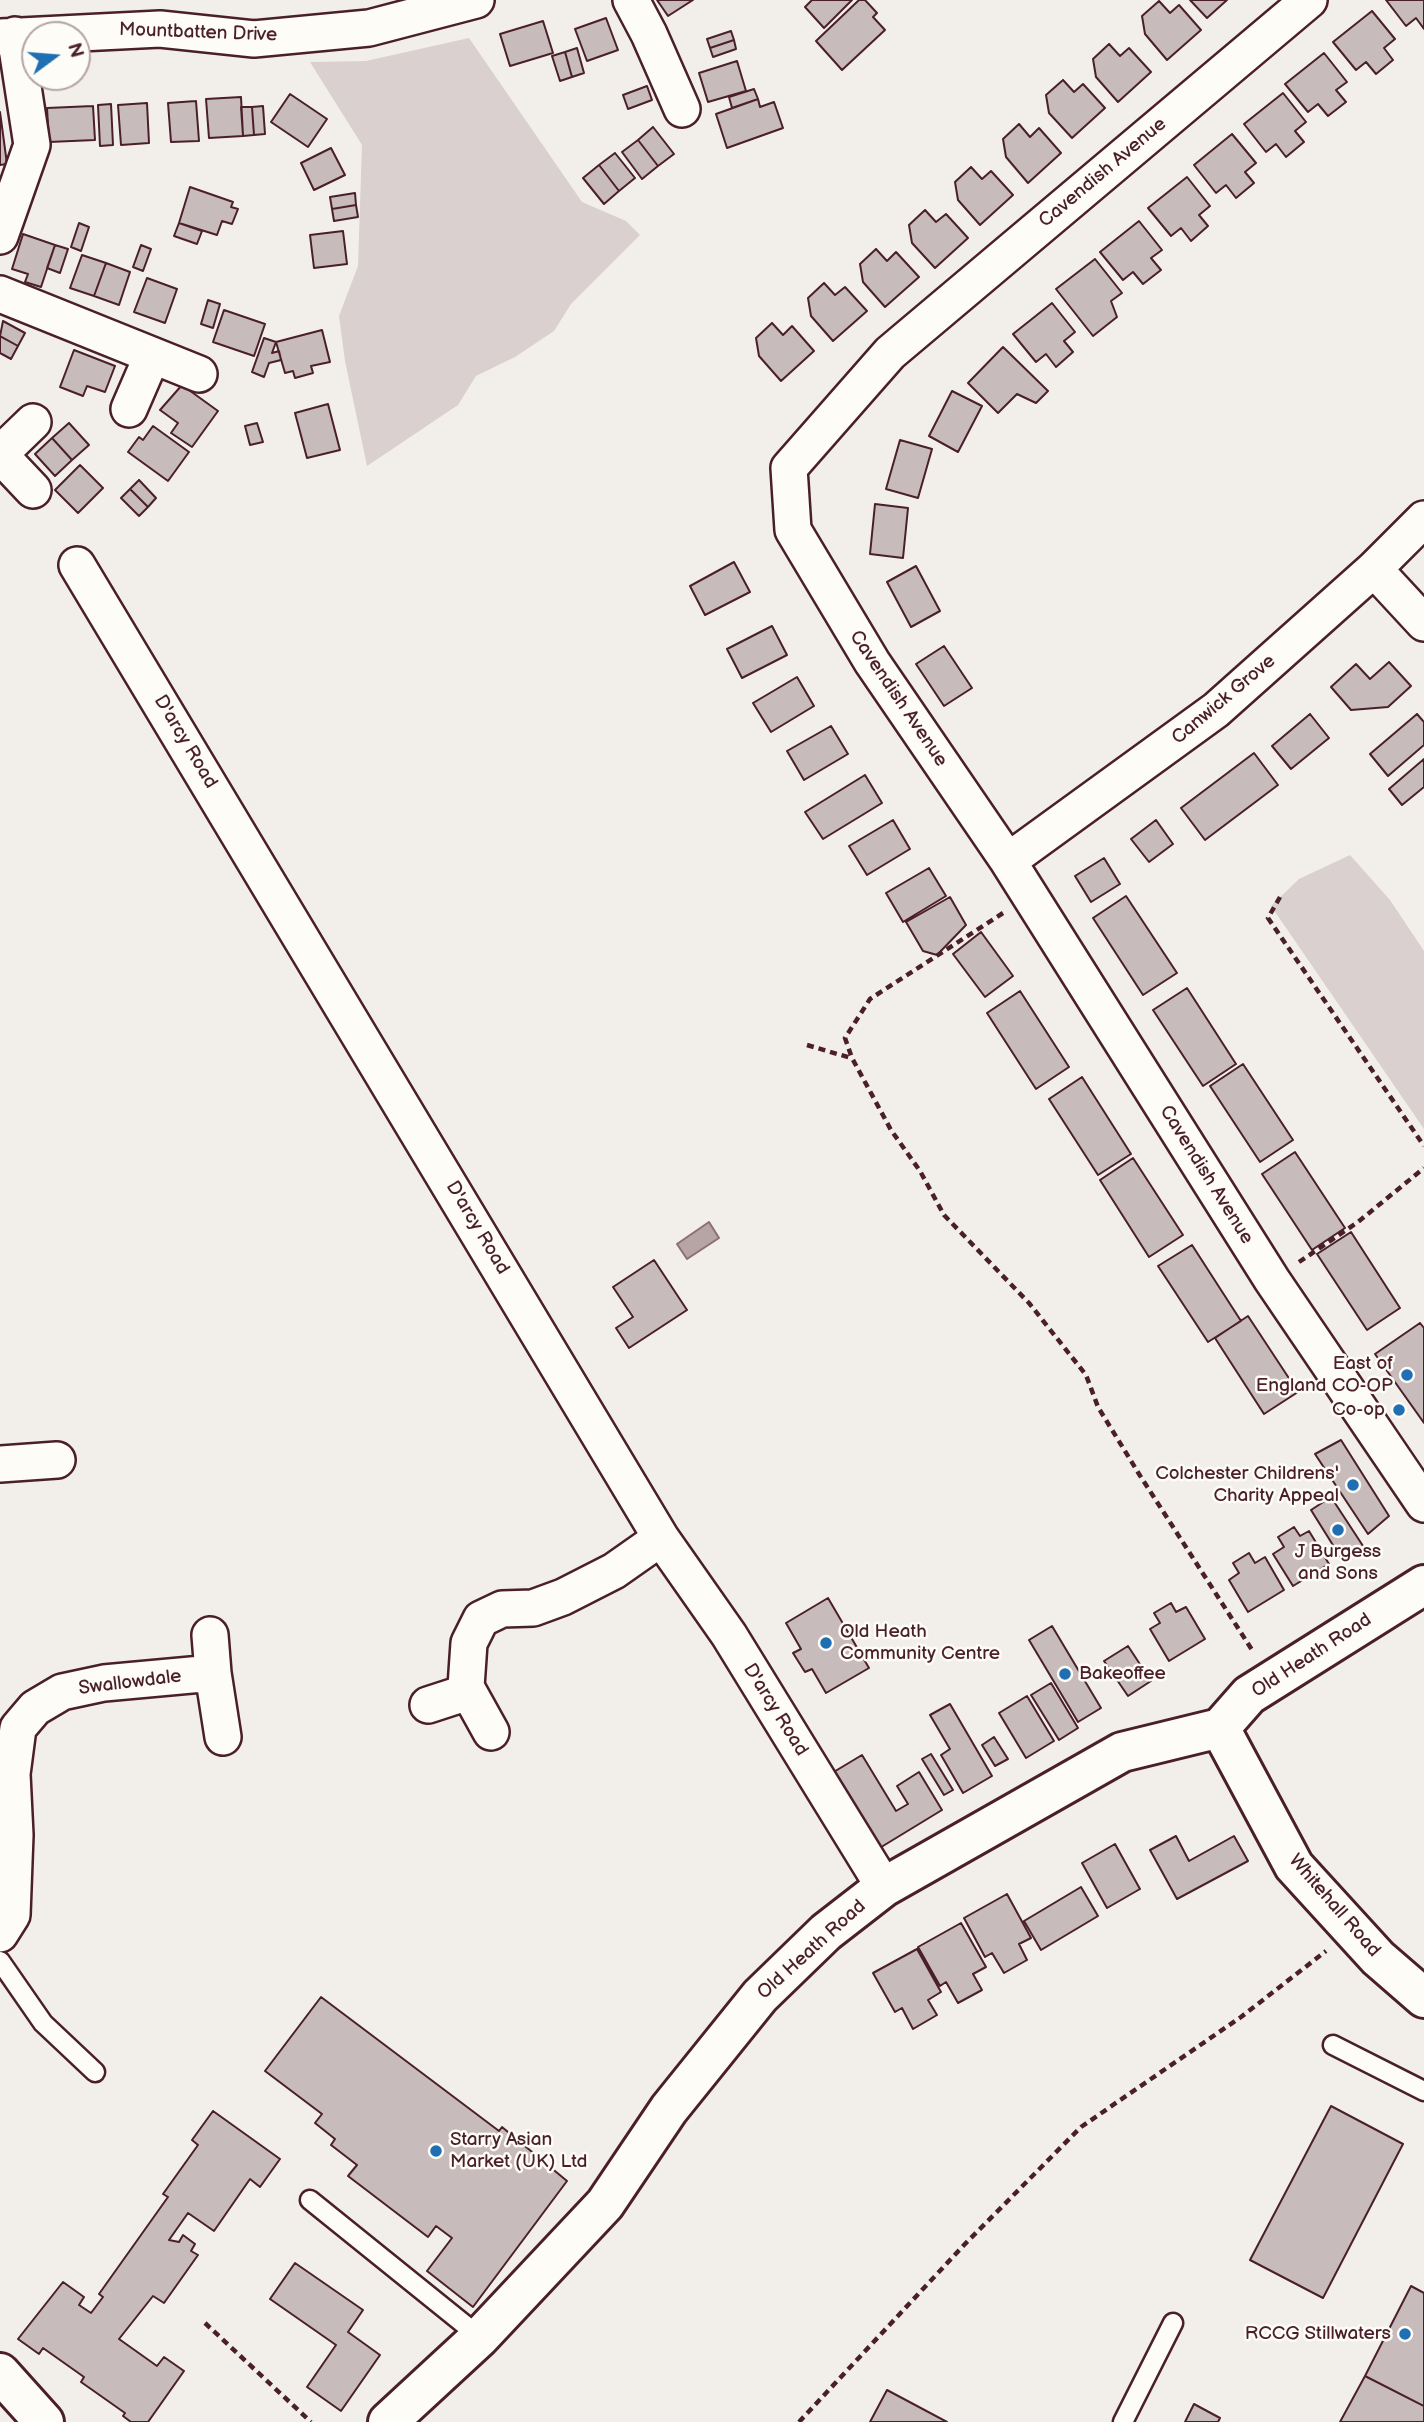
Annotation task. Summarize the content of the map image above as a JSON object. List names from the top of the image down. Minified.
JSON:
{"streets":{"street":["Mountbatten Drive","Cavendish Avenue","Canwick Grove","D'arcy Road","Old Heath Road","Swallowdale","Whitehall Road"]},"crossings":[["Cavendish Avenue","Canwick Grove"],["D'arcy Road","Old Heath Road"],["Old Heath Road","Whitehall Road"]],"places":["East of England CO-OP","Co-op","Colchester Childrens' Charity Appeal","J Burgess and Sons","Old Heath Community Centre","Bakeoffee","Starry Asian Market (UK) Ltd","RCCG Stillwaters"],"north":"right"}
